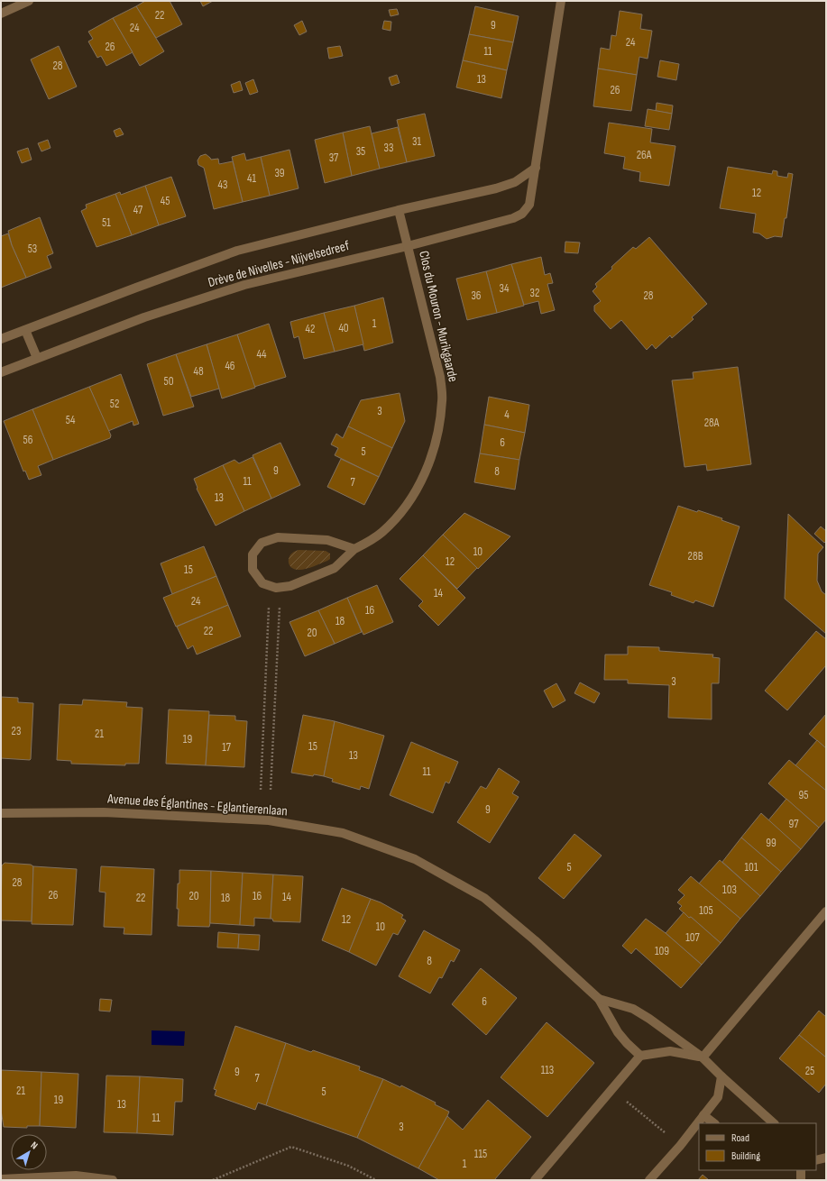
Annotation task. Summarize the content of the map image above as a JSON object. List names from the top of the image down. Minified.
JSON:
{"streets":{"street":["Drève de Nivelles - Nijvelsedreef","Clos du Mouron - Murikgaarde","Avenue des Églantines - Eglantierenlaan"]},"crossings":[["Drève de Nivelles - Nijvelsedreef","Clos du Mouron - Murikgaarde"]],"house_numbers":["22","9","24","24","26","11","28","13","26","31","33","35","26A","37","39","41","43","12","45","47","51","53","34","32","36","28","1","40","42","44","46","48","50","52","3","4","54","28A","56","6","5","9","8","11","7","13","10","28B","12","15","14","24","16","18","22","20","3","23","21","19","15","17","13","11","95","9","97","99","5","101","28","103","26","20","16","14","22","18","105","12","10","107","109","8","6","113","25","9","7","21","5","19","13","11","3","115","1"],"legend":["Road","Building"],"north":"top right"}
